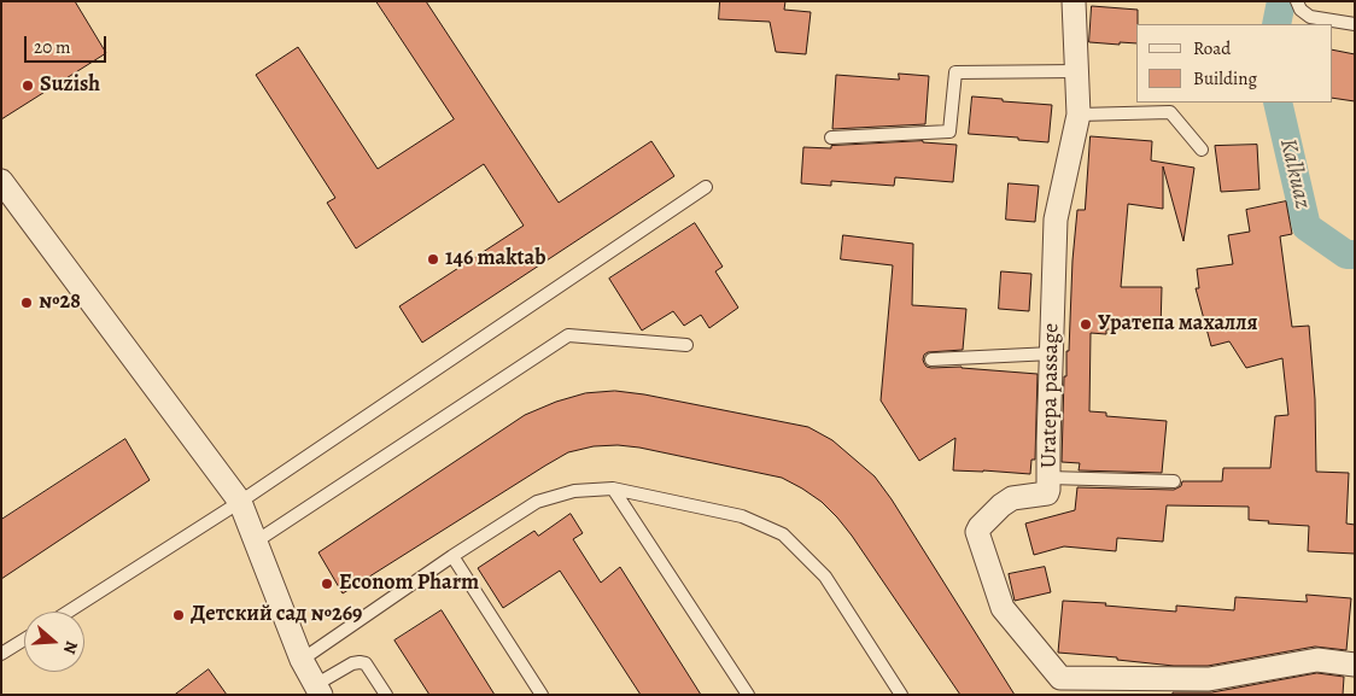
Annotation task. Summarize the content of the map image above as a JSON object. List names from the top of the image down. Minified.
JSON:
{"streets":{"street":["Uratepa passage"]},"water":["Kalkuaz"],"places":["Suzish","146 maktab","№28","Уратепа махалля","Econom Pharm","Детский сад №269"],"legend":["Road","Building"],"scale_bar":"20 m","north":"right"}
